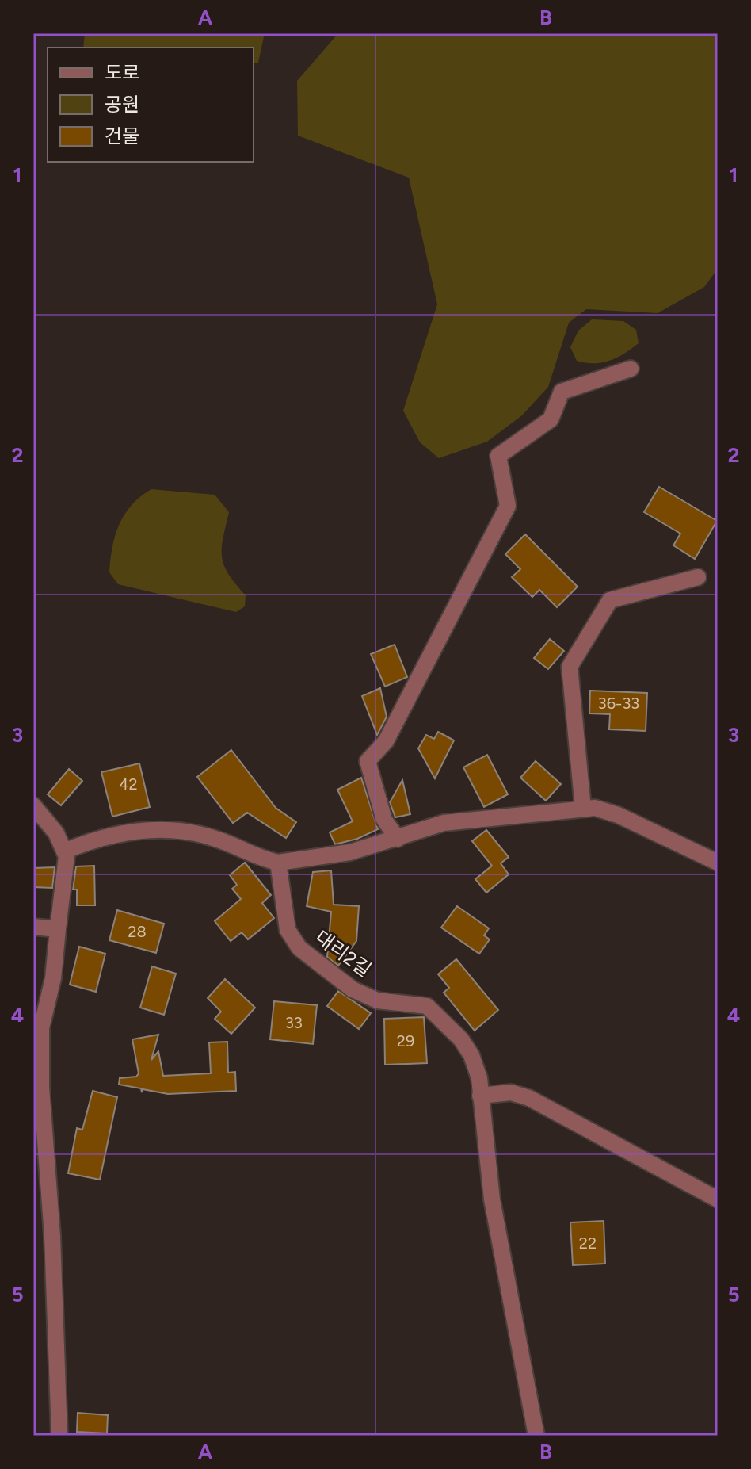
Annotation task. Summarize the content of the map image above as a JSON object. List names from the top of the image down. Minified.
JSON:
{"streets":{"street":["대리2길"]},"house_numbers":["36-33","42","28","33","29","22"],"legend":["도로","공원","건물"],"grid":{"columns":["A","B"],"rows":["1","2","3","4","5"]}}
